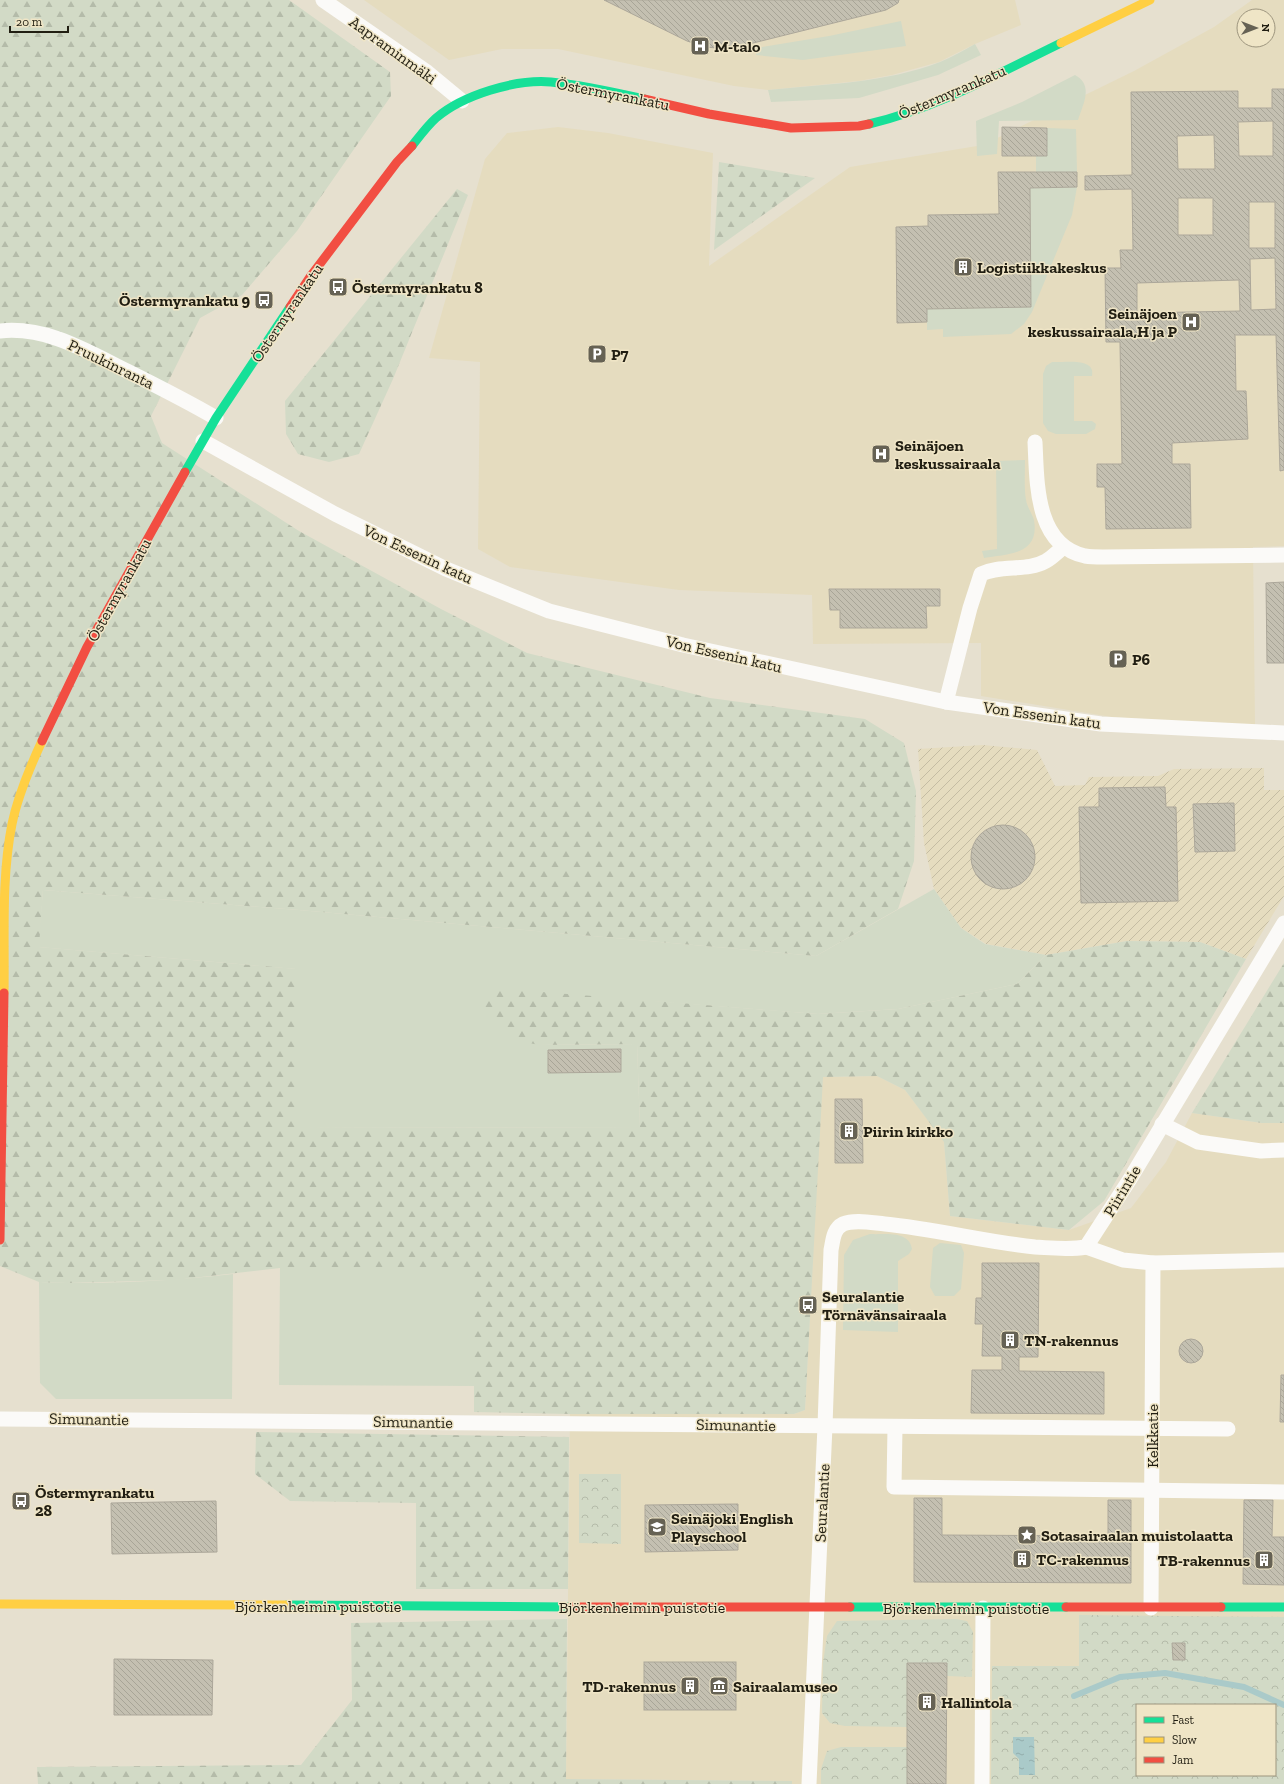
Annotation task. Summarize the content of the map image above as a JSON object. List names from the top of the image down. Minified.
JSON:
{"streets":{"street":["Aapraminmäki","Östermyrankatu","Pruukinranta","Von Essenin katu","Piirintie","Simunantie","Kelkkatie","Seuralantie","Björkenheimin puistotie"]},"crossings":[["Aapraminmäki","Östermyrankatu"],["Östermyrankatu","Pruukinranta"],["Östermyrankatu","Von Essenin katu"],["Piirintie","Seuralantie"],["Simunantie","Kelkkatie"],["Simunantie","Seuralantie"],["Kelkkatie","Björkenheimin puistotie"],["Seuralantie","Björkenheimin puistotie"]],"places":{"hospital":["M-talo","Seinäjoen keskussairaala,H ja P","Seinäjoen keskussairaala"],"building":["Logistiikkakeskus","Piirin kirkko","TN-rakennus","TC-rakennus","TB-rakennus","TD-rakennus","Hallintola"],"bus stop":["Östermyrankatu 8","Östermyrankatu 9","Seuralantie Törnävänsairaala","Östermyrankatu 28"],"parking":["P7","P6"],"school or university":["Seinäjoki English Playschool"],"place":["Sotasairaalan muistolaatta"],"museum":["Sairaalamuseo"]},"legend":["Fast","Slow","Jam"],"scale_bar":"20 m","north":"right"}
